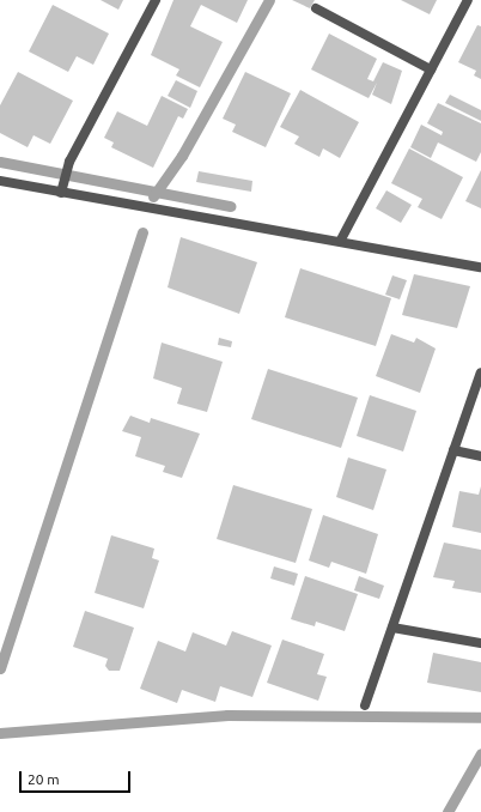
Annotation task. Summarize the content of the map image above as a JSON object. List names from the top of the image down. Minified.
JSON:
{"scale_bar":"20 m"}
